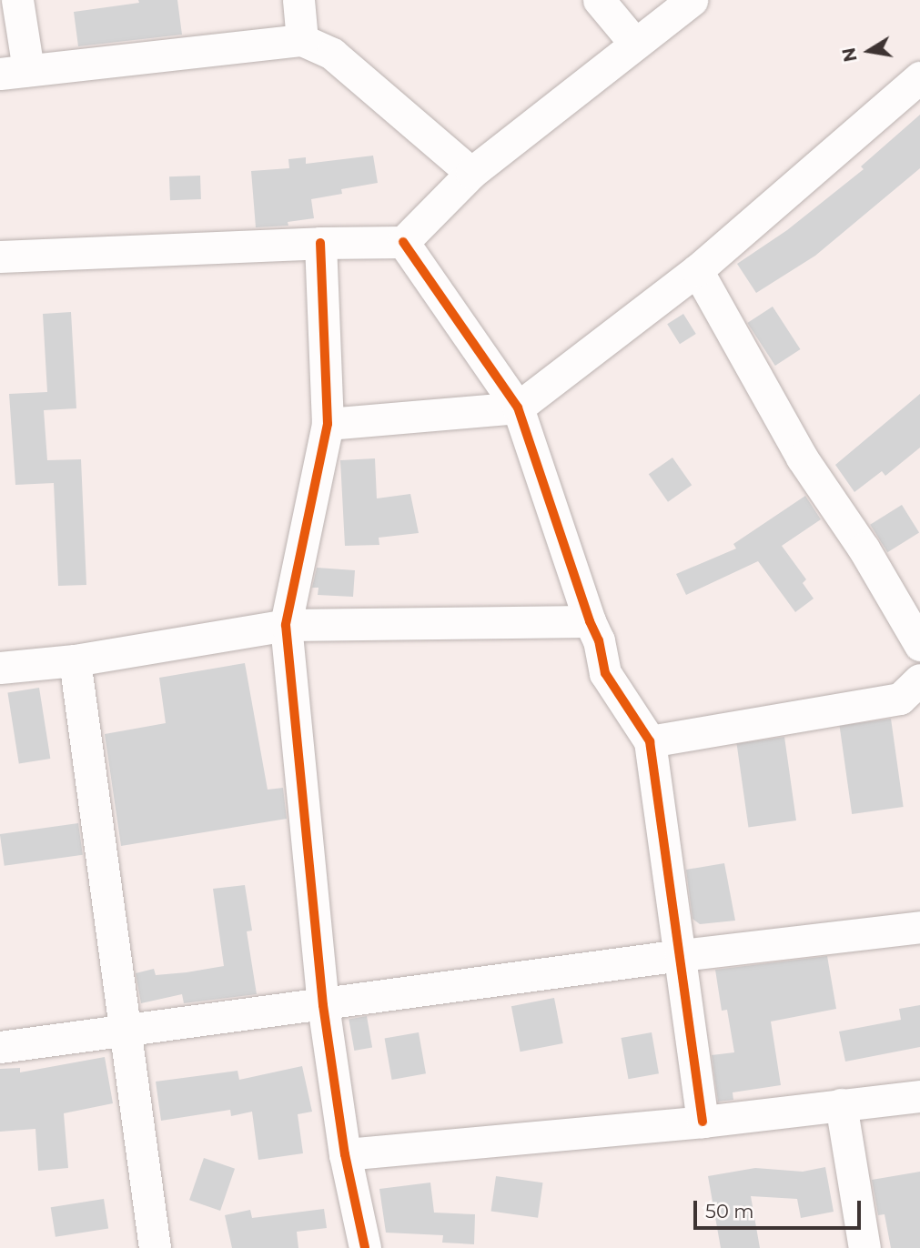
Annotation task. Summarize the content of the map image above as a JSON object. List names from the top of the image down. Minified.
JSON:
{"scale_bar":"50 m","north":"left"}
